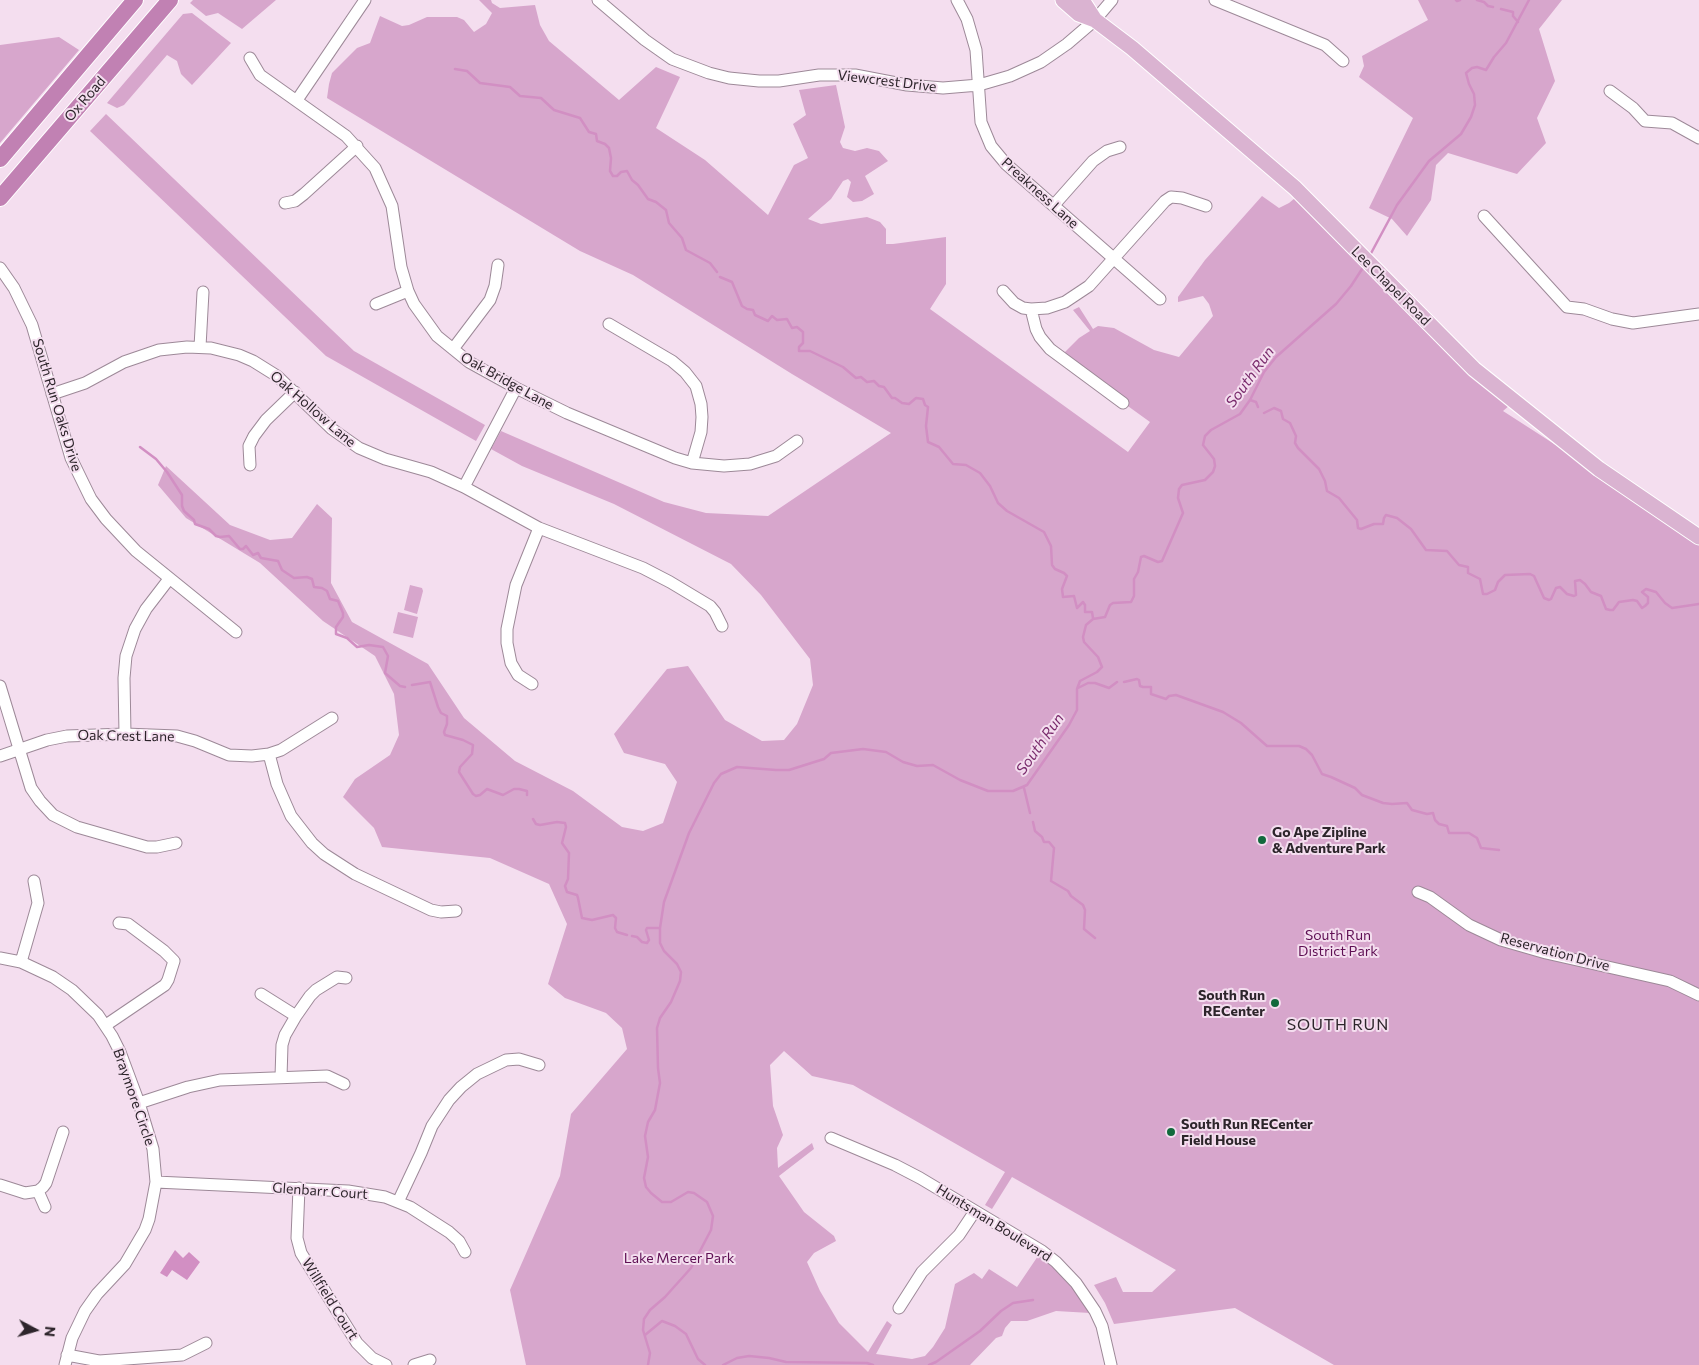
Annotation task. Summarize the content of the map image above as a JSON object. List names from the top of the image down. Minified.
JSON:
{"streets":{"highway":["Ox Road"],"main road":["Lee Chapel Road"],"street":["Viewcrest Drive","Preakness Lane","Oak Bridge Lane","South Run Oaks Drive","Oak Hollow Lane","Oak Crest Lane","Reservation Drive","Braymore Circle","Glenbarr Court","Huntsman Boulevard","Willfield Court"]},"crossings":[["Viewcrest Drive","Preakness Lane"],["Viewcrest Drive","Lee Chapel Road"],["South Run Oaks Drive","Oak Hollow Lane"],["Braymore Circle","Glenbarr Court"],["Glenbarr Court","Willfield Court"]],"districts":["SOUTH RUN"],"water":["South Run"],"parks":["South Run District Park","Lake Mercer Park"],"places":["Go Ape Zipline & Adventure Park","South Run RECenter","South Run RECenter Field House"],"north":"right"}
